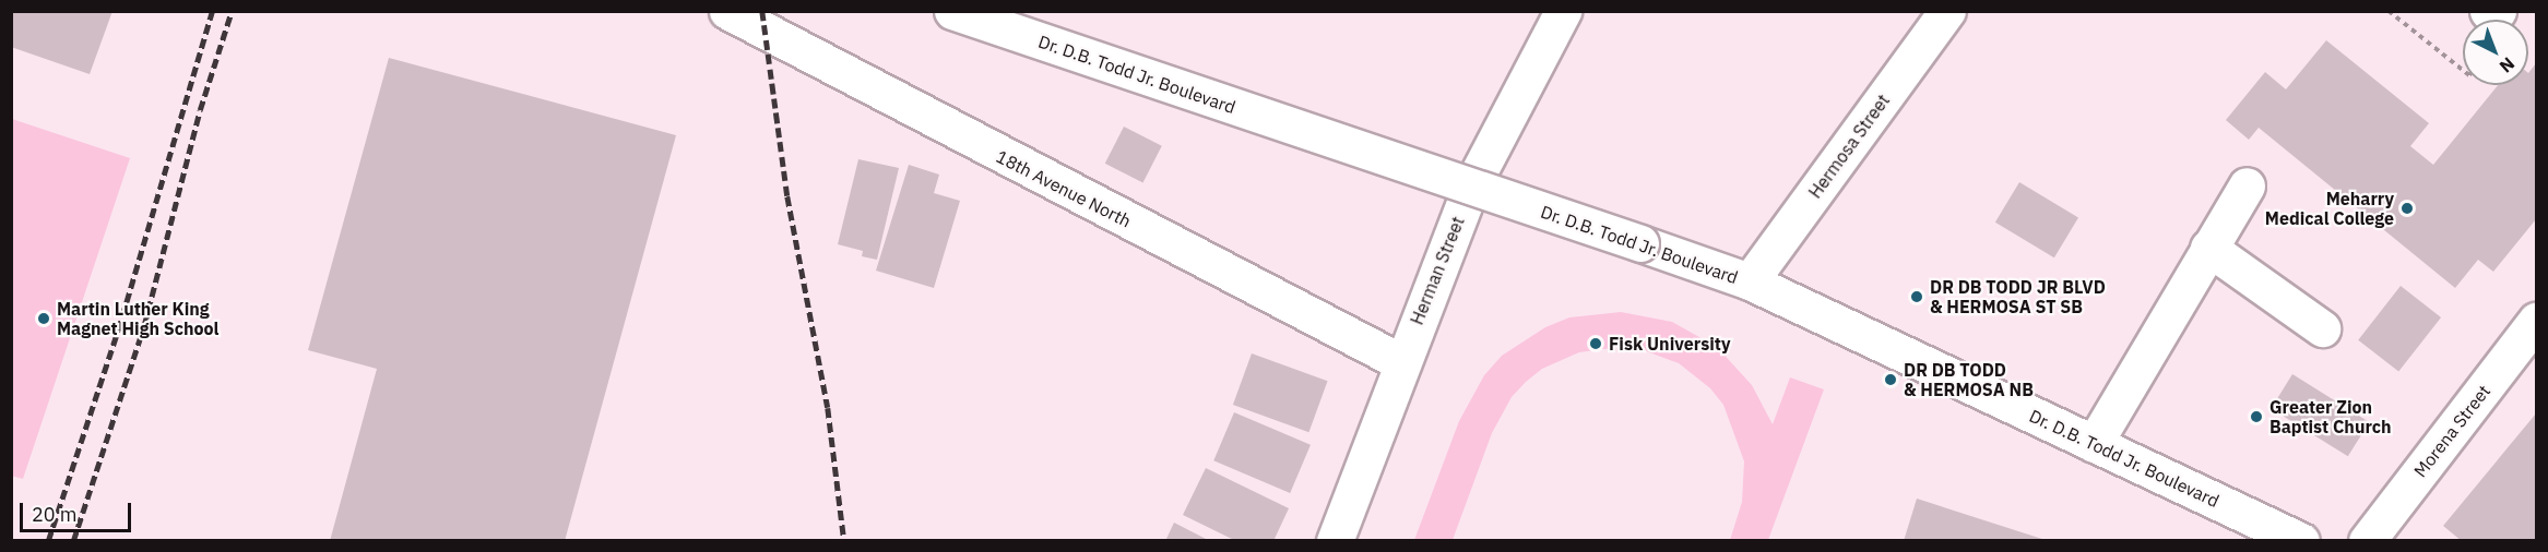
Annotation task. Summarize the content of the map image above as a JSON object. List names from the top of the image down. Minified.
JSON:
{"streets":{"street":["Dr. D.B. Todd Jr. Boulevard","Hermosa Street","18th Avenue North","Herman Street","Morena Street"]},"crossings":[["Dr. D.B. Todd Jr. Boulevard","Hermosa Street"],["18th Avenue North","Herman Street"]],"places":["Meharry Medical College","DR DB TODD JR BLVD & HERMOSA ST SB","Martin Luther King Magnet High School","Fisk University","DR DB TODD & HERMOSA NB","Greater Zion Baptist Church"],"scale_bar":"20 m","north":"bottom right"}
